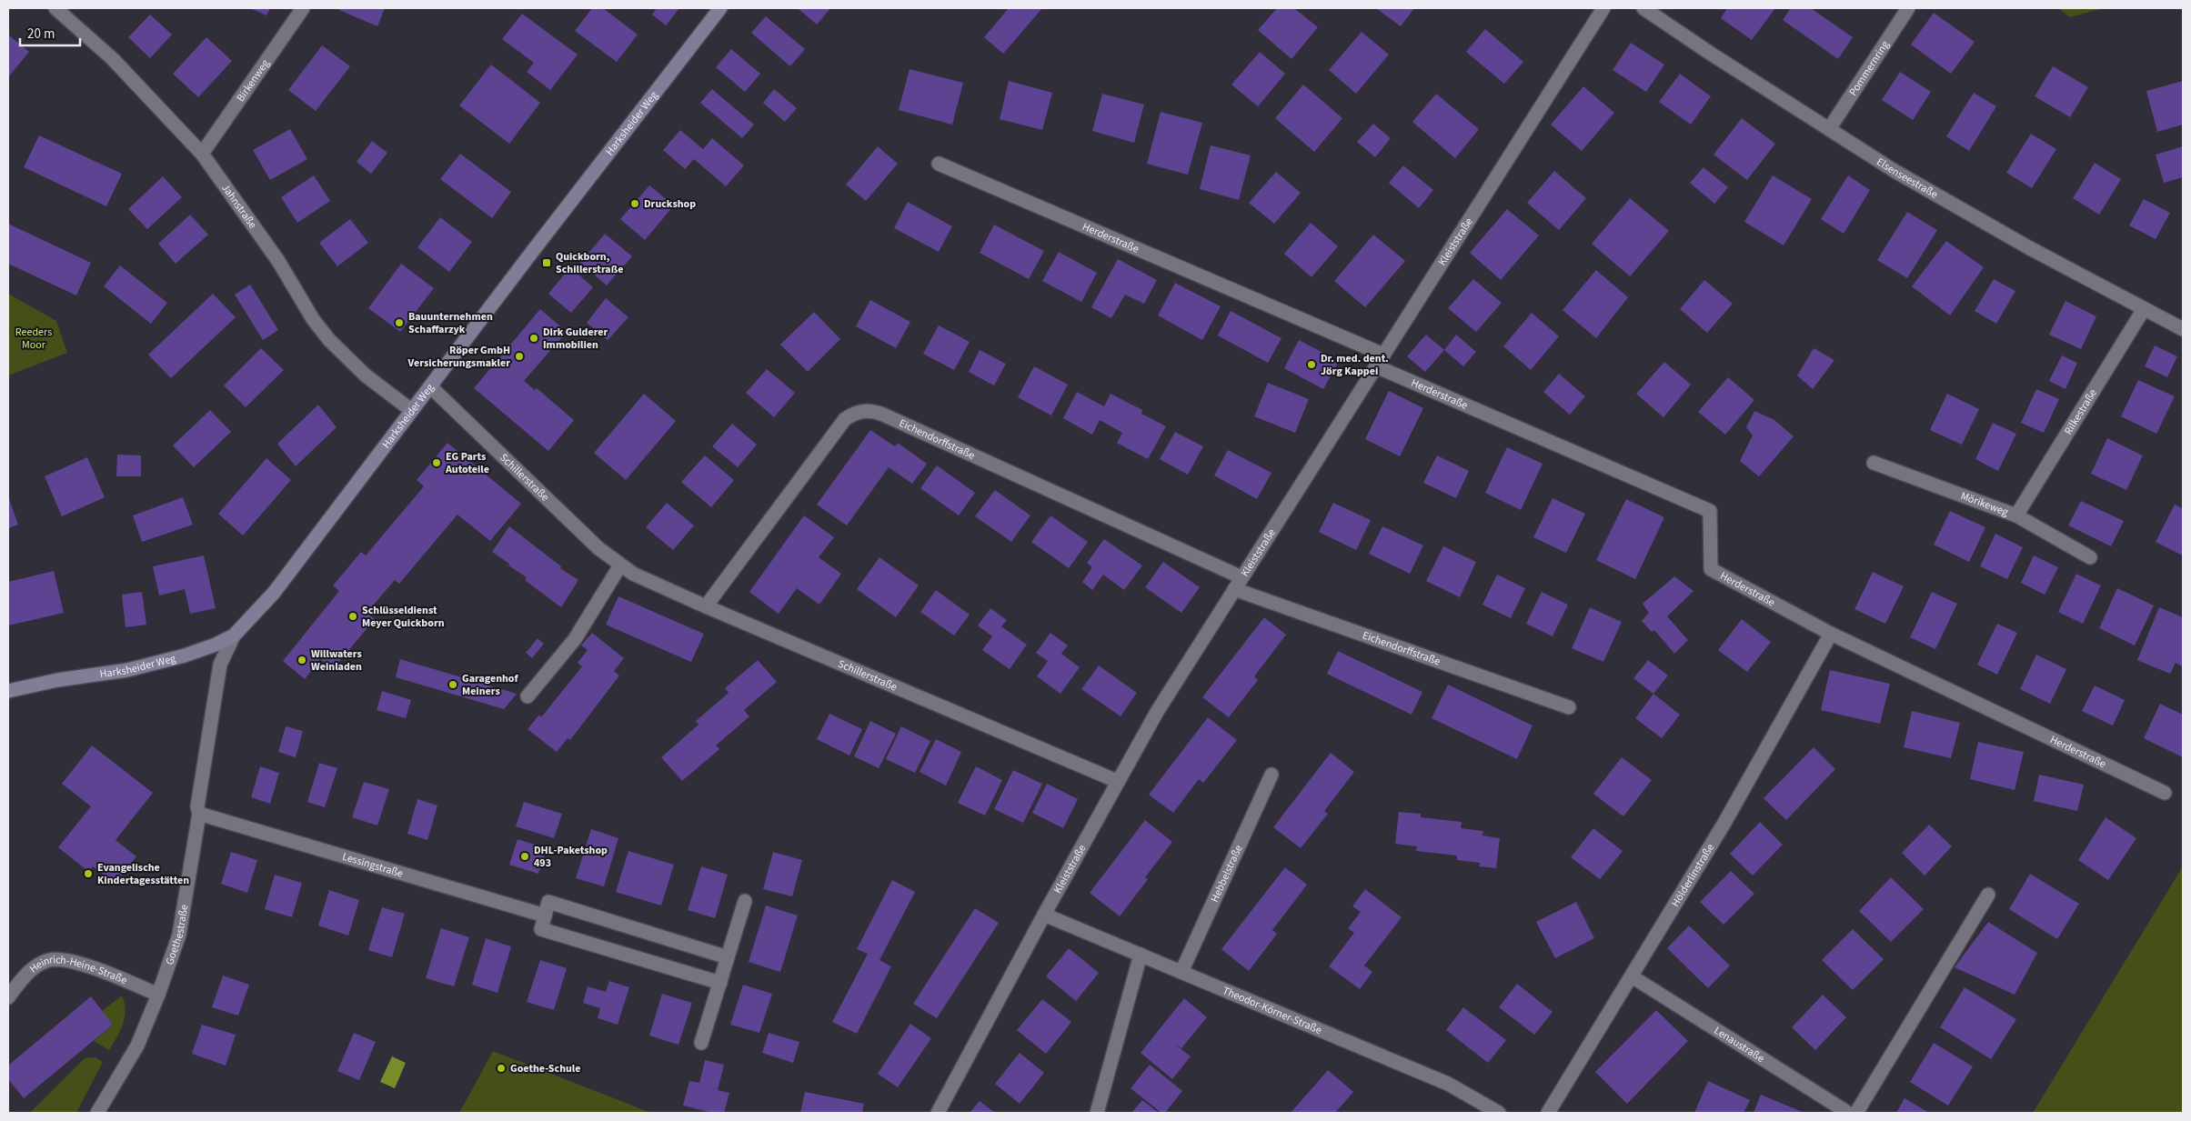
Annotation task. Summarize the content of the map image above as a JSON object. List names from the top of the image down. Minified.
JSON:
{"streets":{"main road":["Harksheider Weg"],"street":["Pommernring","Birkenweg","Elsenseestraße","Jahnstraße","Herderstraße","Kleiststraße","Rilkestraße","Eichendorffstraße","Schillerstraße","Mörikeweg","Lessingstraße","Hebbelstraße","Hölderlinstraße","Goethestraße","Heinrich-Heine-Straße","Theodor-Körner-Straße","Lenaustraße"]},"crossings":[["Pommernring","Elsenseestraße"],["Birkenweg","Jahnstraße"],["Harksheider Weg","Jahnstraße"],["Harksheider Weg","Schillerstraße"],["Harksheider Weg","Goethestraße"],["Elsenseestraße","Rilkestraße"],["Herderstraße","Kleiststraße"],["Herderstraße","Hölderlinstraße"],["Kleiststraße","Eichendorffstraße"],["Kleiststraße","Schillerstraße"],["Kleiststraße","Theodor-Körner-Straße"],["Rilkestraße","Mörikeweg"],["Eichendorffstraße","Schillerstraße"],["Lessingstraße","Goethestraße"],["Hebbelstraße","Theodor-Körner-Straße"],["Hölderlinstraße","Lenaustraße"],["Goethestraße","Heinrich-Heine-Straße"]],"parks":["Reeders Moor"],"places":{"other":["Druckshop","Bauunternehmen Schaffarzyk","Dirk Gulderer Immobilien","Röper GmbH Versicherungsmakler","Dr. med. dent. Jörg Kappei","EG Parts Autoteile","Schlüsseldienst Meyer Quickborn","Willwaters Weinladen","Garagenhof Meiners","DHL-Paketshop 493","Evangelische Kindertagesstätten","Goethe-Schule"],"transit":["Quickborn, Schillerstraße"]},"scale_bar":"20 m"}
